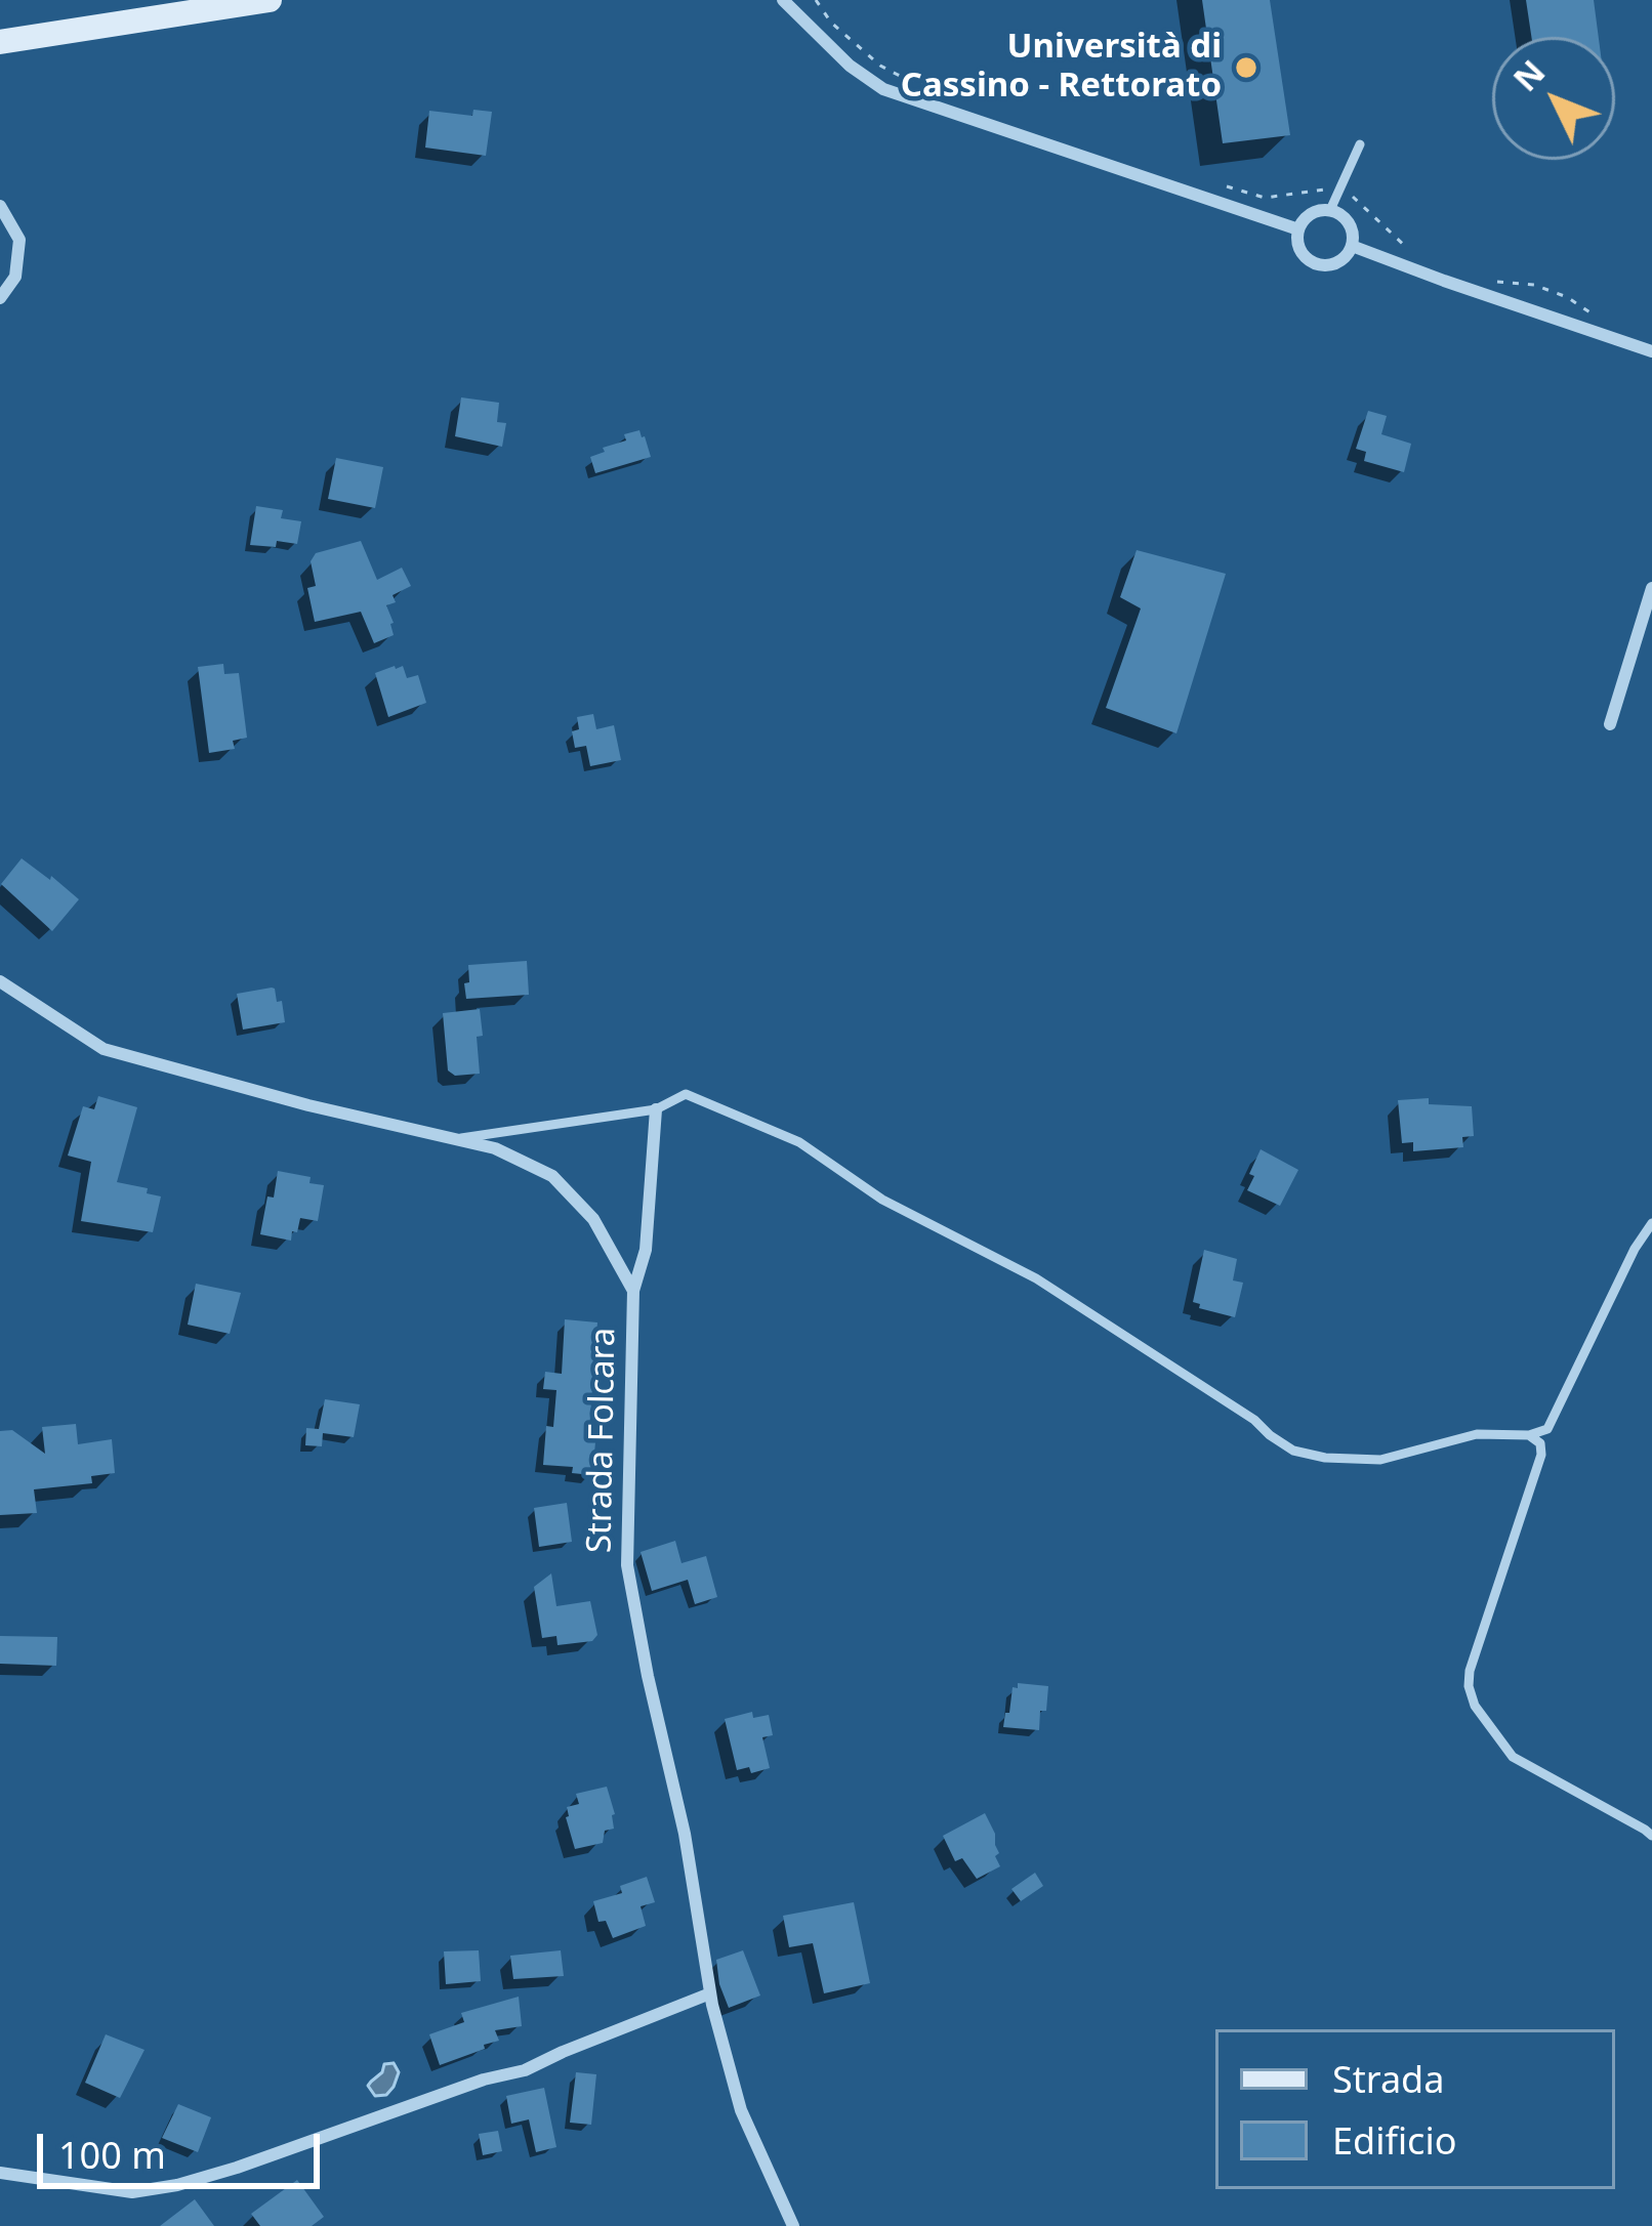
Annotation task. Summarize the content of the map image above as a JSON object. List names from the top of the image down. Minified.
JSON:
{"streets":{"street":["Strada Folcara"]},"places":["Università di Cassino - Rettorato"],"legend":["Strada","Edificio"],"scale_bar":"100 m","north":"top left"}
